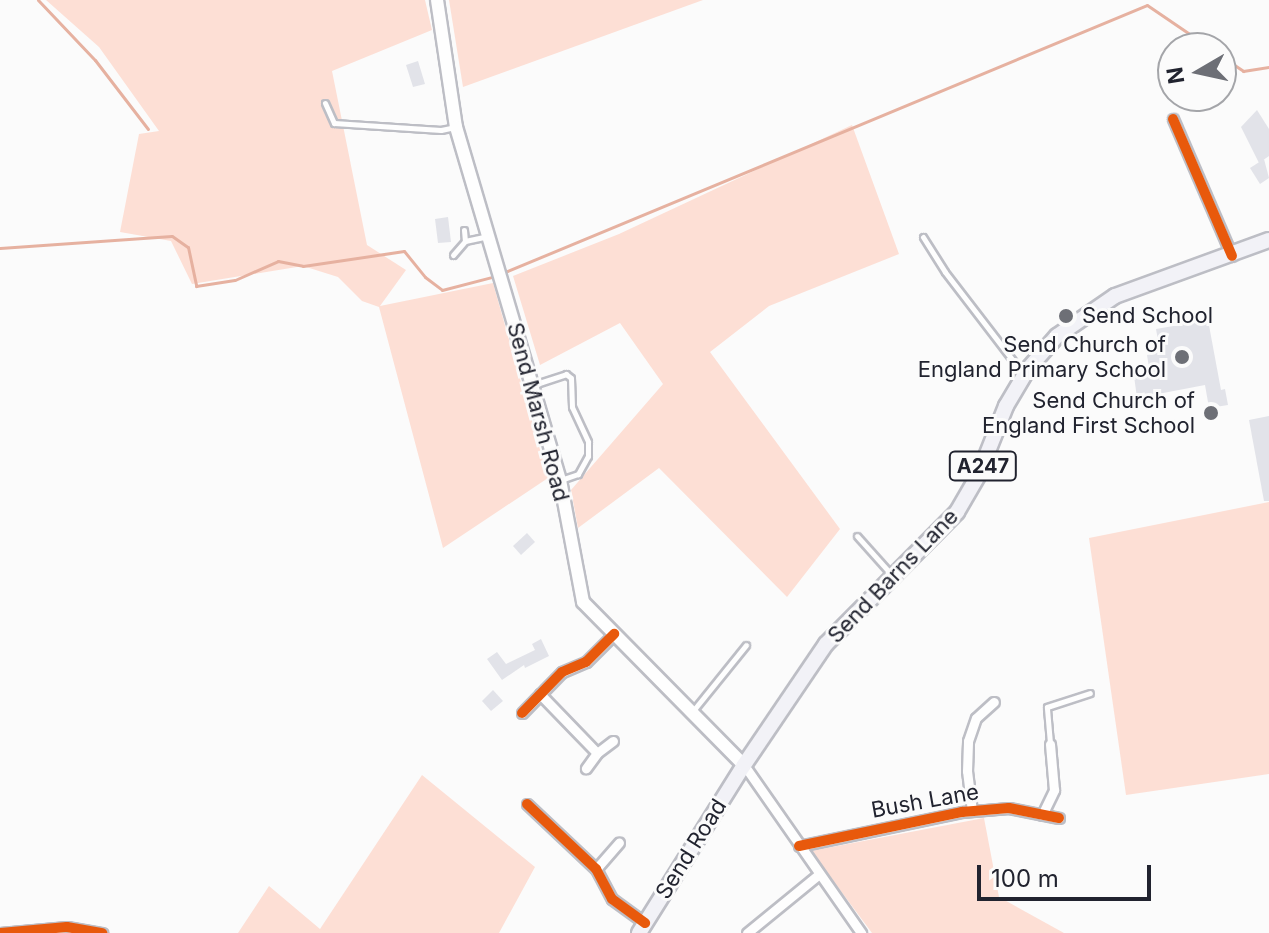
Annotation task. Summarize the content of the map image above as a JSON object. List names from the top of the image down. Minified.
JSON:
{"streets":{"main road":["Send Marsh Road","A247","Send Barns Lane","Send Road"],"street":["Bush Lane"]},"crossings":[["Send Marsh Road","Send Barns Lane"],["Send Marsh Road","Send Road"],["Send Barns Lane","Send Road"]],"places":["Send School","Send Church of England Primary School","Send Church of England First School"],"scale_bar":"100 m","north":"left"}
